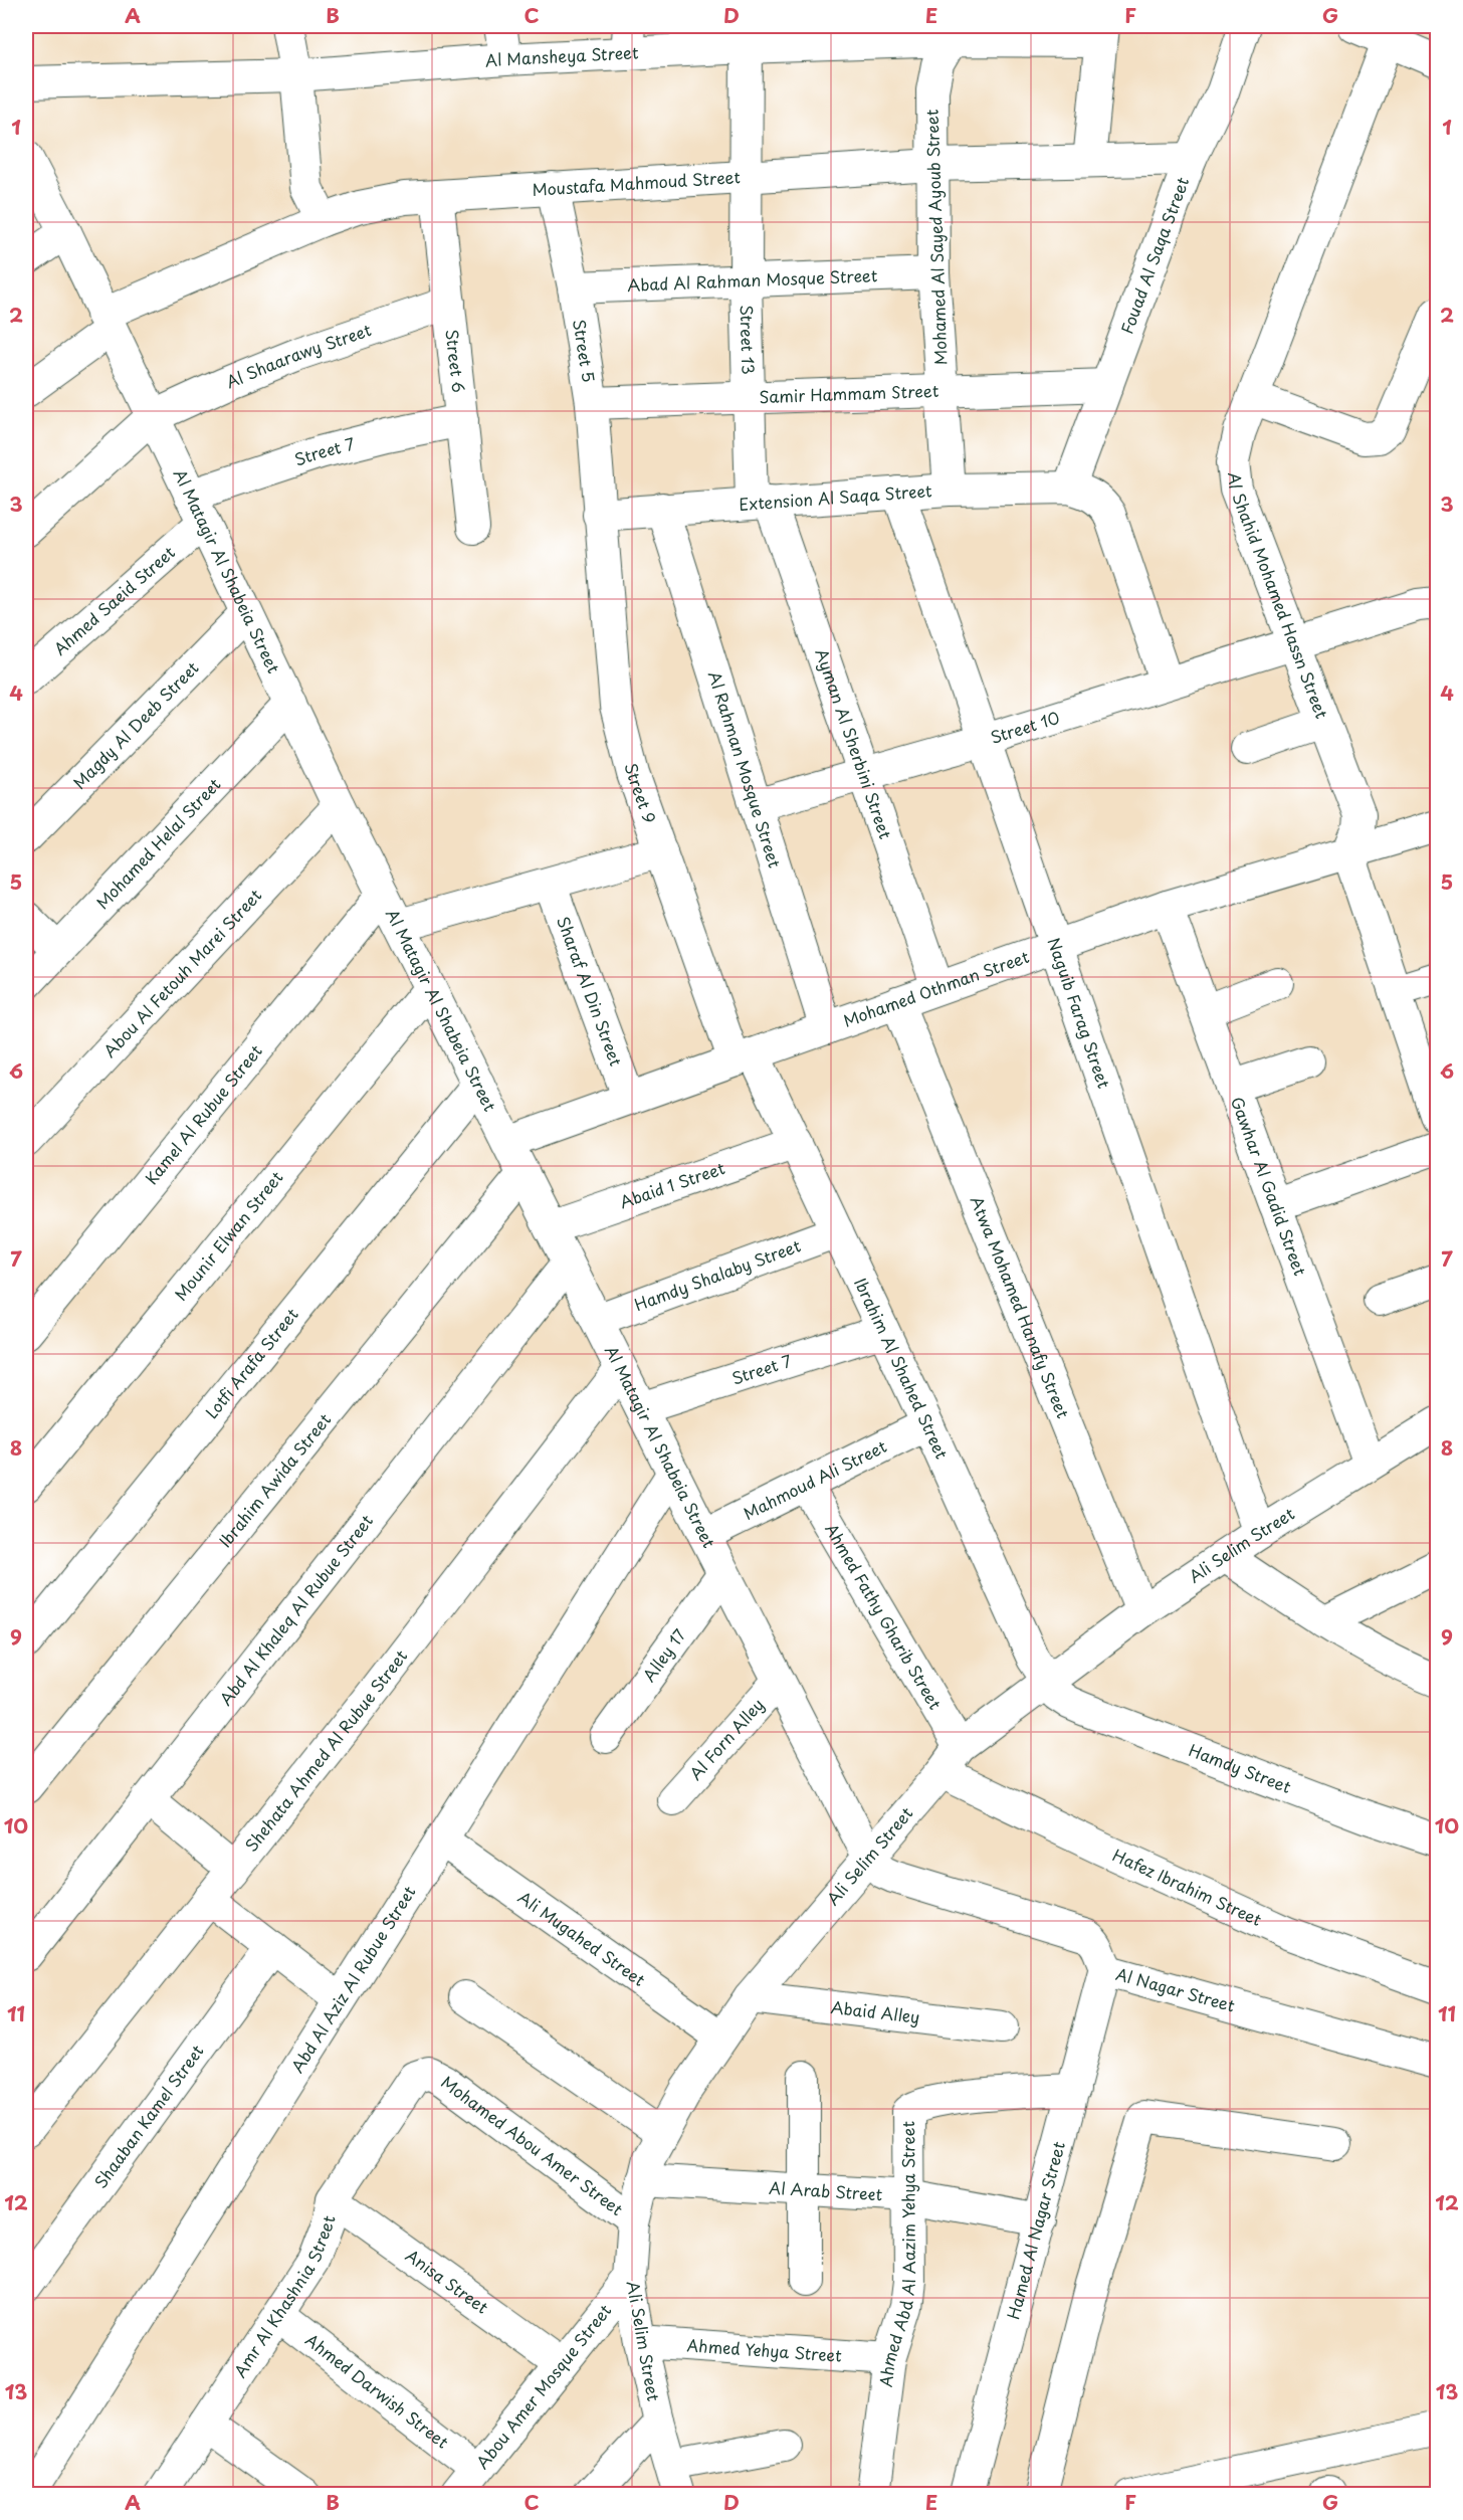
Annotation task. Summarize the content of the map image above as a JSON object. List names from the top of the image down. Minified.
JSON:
{"streets":{"street":["Al Mansheya Street","Moustafa Mahmoud Street","Mohamed Al Sayed Ayoub Street","Fouad Al Saqa Street","Abad Al Rahman Mosque Street","Street 13","Street 5","Al Shaarawy Street","Street 6","Samir Hammam Street","Street 7","Extension Al Saqa Street","Al Matagir Al Shabeia Street","Al Shahid Mohamed Hassn Street","Ahmed Saeid Street","Magdy Al Deeb Street","Street 10","Ayman Al Sherbini Street","Al Rahman Mosque Street","Street 9","Mohamed Helal Street","Abou Al Fetouh Marei Street","Mohamed Othman Street","Sharaf Al Din Street","Naguib Farag Street","Kamel Al Rubue Street","Abaid 1 Street","Gawhar Al Gadid Street","Mounir Elwan Street","Hamdy Shalaby Street","Atwa Mohamed Hanafy Street","Lotfi Arafa Street","Ibrahim Al Shahed Street","Mahmoud Ali Street","Ibrahim Awida Street","Ali Selim Street","Abd Al Khaleq Al Rubue Street","Ahmed Fathy Gharib Street","Alley 17","Al Forn Alley","Shehata Ahmed Al Rubue Street","Hamdy Street","Hafez Ibrahim Street","Ali Mugahed Street","Abd Al Aziz Al Rubue Street","Al Nagar Street","Abaid Alley","Shaaban Kamel Street","Mohamed Abou Amer Street","Al Arab Street","Hamed Al Nagar Street","Ahmed Abd Al Aazim Yehya Street","Anisa Street","Amr Al Khashnia Street","Ahmed Yehya Street","Abou Amer Mosque Street","Ahmed Darwish Street"]},"crossings":[["Al Mansheya Street","Mohamed Al Sayed Ayoub Street"],["Al Mansheya Street","Street 13"],["Moustafa Mahmoud Street","Mohamed Al Sayed Ayoub Street"],["Moustafa Mahmoud Street","Fouad Al Saqa Street"],["Moustafa Mahmoud Street","Street 13"],["Moustafa Mahmoud Street","Street 5"],["Moustafa Mahmoud Street","Street 6"],["Moustafa Mahmoud Street","Al Matagir Al Shabeia Street"],["Mohamed Al Sayed Ayoub Street","Abad Al Rahman Mosque Street"],["Mohamed Al Sayed Ayoub Street","Samir Hammam Street"],["Mohamed Al Sayed Ayoub Street","Extension Al Saqa Street"],["Fouad Al Saqa Street","Samir Hammam Street"],["Fouad Al Saqa Street","Extension Al Saqa Street"],["Abad Al Rahman Mosque Street","Street 13"],["Abad Al Rahman Mosque Street","Street 5"],["Street 13","Samir Hammam Street"],["Street 13","Extension Al Saqa Street"],["Street 13","Ayman Al Sherbini Street"],["Street 5","Samir Hammam Street"],["Street 5","Extension Al Saqa Street"],["Street 5","Street 9"],["Al Shaarawy Street","Street 6"],["Al Shaarawy Street","Al Matagir Al Shabeia Street"],["Street 6","Street 7"],["Street 7","Al Matagir Al Shabeia Street"],["Street 7","Ahmed Saeid Street"],["Street 7","Ibrahim Al Shahed Street"],["Extension Al Saqa Street","Ayman Al Sherbini Street"],["Extension Al Saqa Street","Al Rahman Mosque Street"],["Extension Al Saqa Street","Street 9"],["Extension Al Saqa Street","Naguib Farag Street"],["Al Matagir Al Shabeia Street","Ahmed Saeid Street"],["Al Matagir Al Shabeia Street","Magdy Al Deeb Street"],["Al Matagir Al Shabeia Street","Mohamed Helal Street"],["Al Matagir Al Shabeia Street","Abou Al Fetouh Marei Street"],["Al Matagir Al Shabeia Street","Mohamed Othman Street"],["Al Matagir Al Shabeia Street","Kamel Al Rubue Street"],["Al Matagir Al Shabeia Street","Abaid 1 Street"],["Al Matagir Al Shabeia Street","Mounir Elwan Street"],["Al Matagir Al Shabeia Street","Hamdy Shalaby Street"],["Al Matagir Al Shabeia Street","Lotfi Arafa Street"],["Al Matagir Al Shabeia Street","Mahmoud Ali Street"],["Al Matagir Al Shabeia Street","Ibrahim Awida Street"],["Al Matagir Al Shabeia Street","Ali Selim Street"],["Al Matagir Al Shabeia Street","Abd Al Khaleq Al Rubue Street"],["Al Matagir Al Shabeia Street","Alley 17"],["Al Matagir Al Shabeia Street","Al Forn Alley"],["Al Matagir Al Shabeia Street","Shehata Ahmed Al Rubue Street"],["Al Matagir Al Shabeia Street","Abd Al Aziz Al Rubue Street"],["Al Matagir Al Shabeia Street","Al Nagar Street"],["Al Shahid Mohamed Hassn Street","Street 10"],["Al Shahid Mohamed Hassn Street","Mohamed Othman Street"],["Street 10","Ayman Al Sherbini Street"],["Street 10","Al Rahman Mosque Street"],["Street 10","Naguib Farag Street"],["Ayman Al Sherbini Street","Mohamed Othman Street"],["Al Rahman Mosque Street","Mohamed Othman Street"],["Street 9","Mohamed Othman Street"],["Street 9","Ibrahim Al Shahed Street"],["Mohamed Othman Street","Sharaf Al Din Street"],["Mohamed Othman Street","Naguib Farag Street"],["Mohamed Othman Street","Gawhar Al Gadid Street"],["Mohamed Othman Street","Atwa Mohamed Hanafy Street"],["Mohamed Othman Street","Ibrahim Al Shahed Street"],["Naguib Farag Street","Ali Selim Street"],["Abaid 1 Street","Ibrahim Al Shahed Street"],["Gawhar Al Gadid Street","Ali Selim Street"],["Hamdy Shalaby Street","Ibrahim Al Shahed Street"],["Atwa Mohamed Hanafy Street","Ali Selim Street"],["Ibrahim Al Shahed Street","Mahmoud Ali Street"],["Ibrahim Al Shahed Street","Ali Selim Street"],["Ibrahim Al Shahed Street","Hamdy Street"],["Mahmoud Ali Street","Ahmed Fathy Gharib Street"],["Ali Selim Street","Ahmed Fathy Gharib Street"],["Ali Selim Street","Hamdy Street"],["Ali Selim Street","Hafez Ibrahim Street"],["Ali Selim Street","Ali Mugahed Street"],["Ali Selim Street","Al Nagar Street"],["Ali Selim Street","Abaid Alley"],["Ali Selim Street","Mohamed Abou Amer Street"],["Ali Selim Street","Al Arab Street"],["Ali Selim Street","Ahmed Yehya Street"],["Ali Selim Street","Abou Amer Mosque Street"],["Ali Mugahed Street","Abd Al Aziz Al Rubue Street"],["Al Nagar Street","Hamed Al Nagar Street"],["Mohamed Abou Amer Street","Amr Al Khashnia Street"],["Al Arab Street","Hamed Al Nagar Street"],["Al Arab Street","Ahmed Abd Al Aazim Yehya Street"],["Hamed Al Nagar Street","Ahmed Abd Al Aazim Yehya Street"],["Ahmed Abd Al Aazim Yehya Street","Ahmed Yehya Street"],["Anisa Street","Amr Al Khashnia Street"],["Anisa Street","Abou Amer Mosque Street"],["Amr Al Khashnia Street","Ahmed Darwish Street"],["Abou Amer Mosque Street","Ahmed Darwish Street"]],"grid":{"columns":["A","B","C","D","E","F","G"],"rows":["1","2","3","4","5","6","7","8","9","10","11","12","13"]}}
